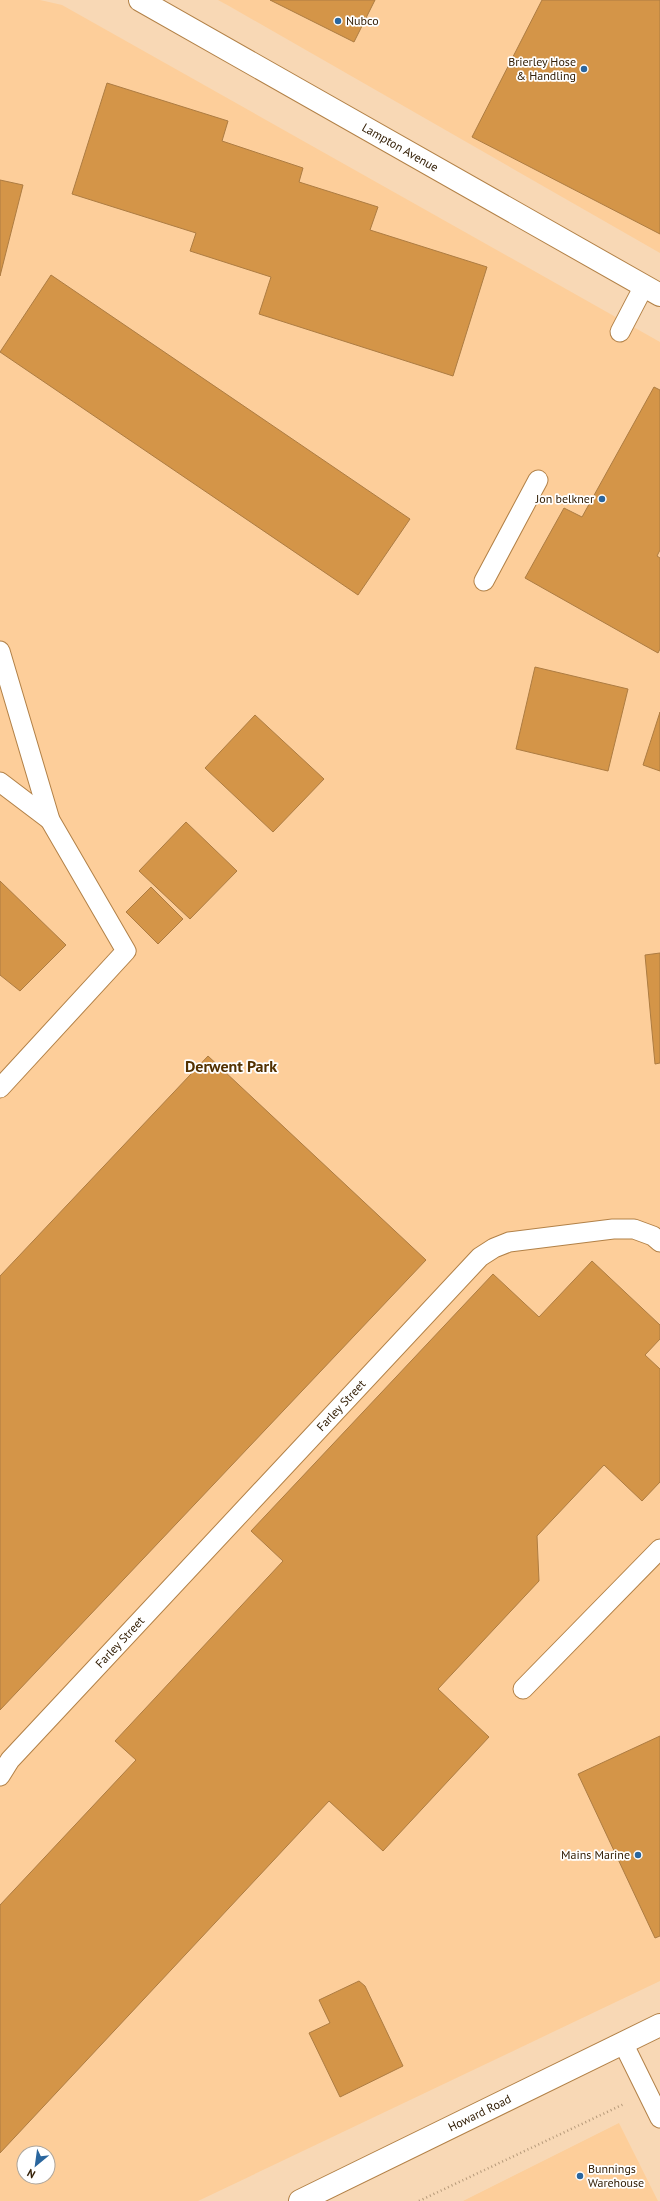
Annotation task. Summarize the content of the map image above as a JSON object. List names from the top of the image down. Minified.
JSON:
{"streets":{"street":["Lampton Avenue","Howard Road"],"lane":["Farley Street"]},"districts":["Derwent Park"],"places":["Nubco","Brierley Hose & Handling","Jon belkner","Mains Marine","Bunnings Warehouse"],"north":"bottom left"}
